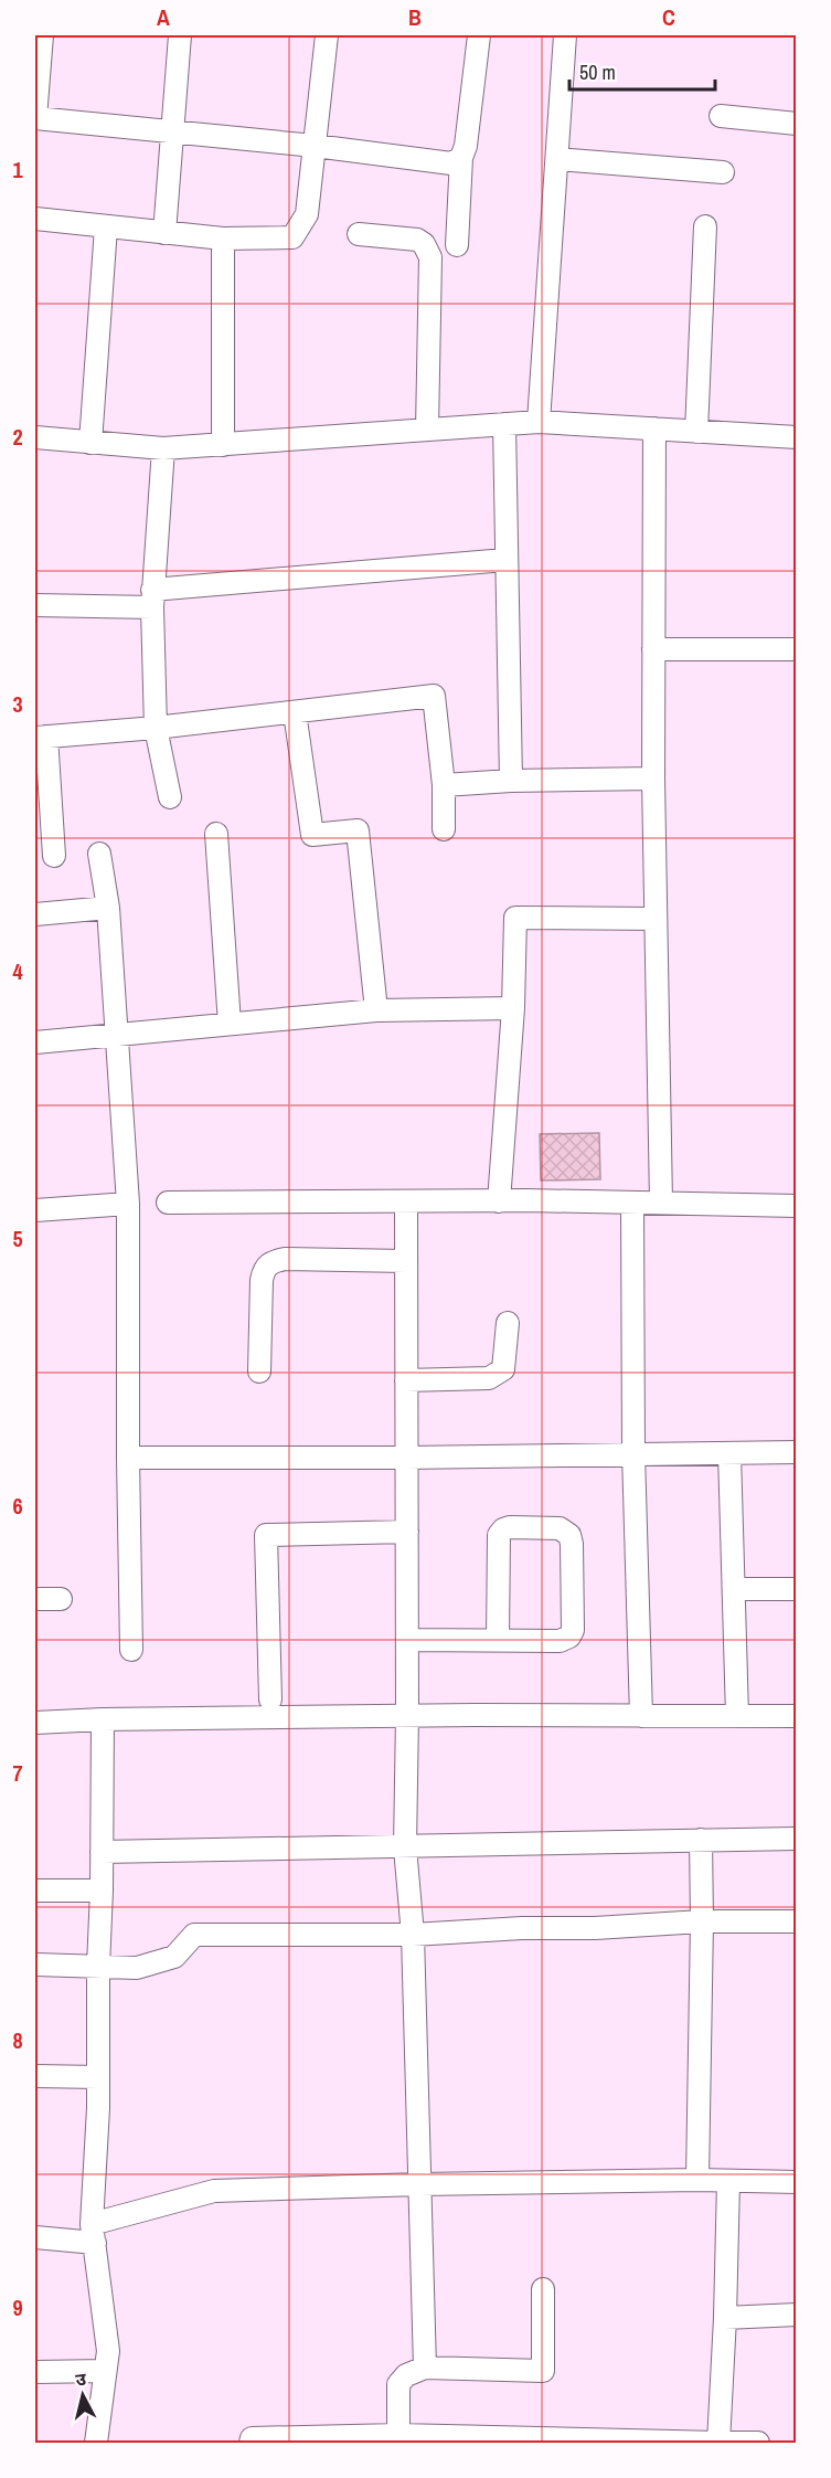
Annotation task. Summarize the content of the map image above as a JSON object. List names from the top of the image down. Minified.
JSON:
{"scale_bar":"50 m","north":"top","grid":{"columns":["A","B","C"],"rows":["1","2","3","4","5","6","7","8","9"]}}
